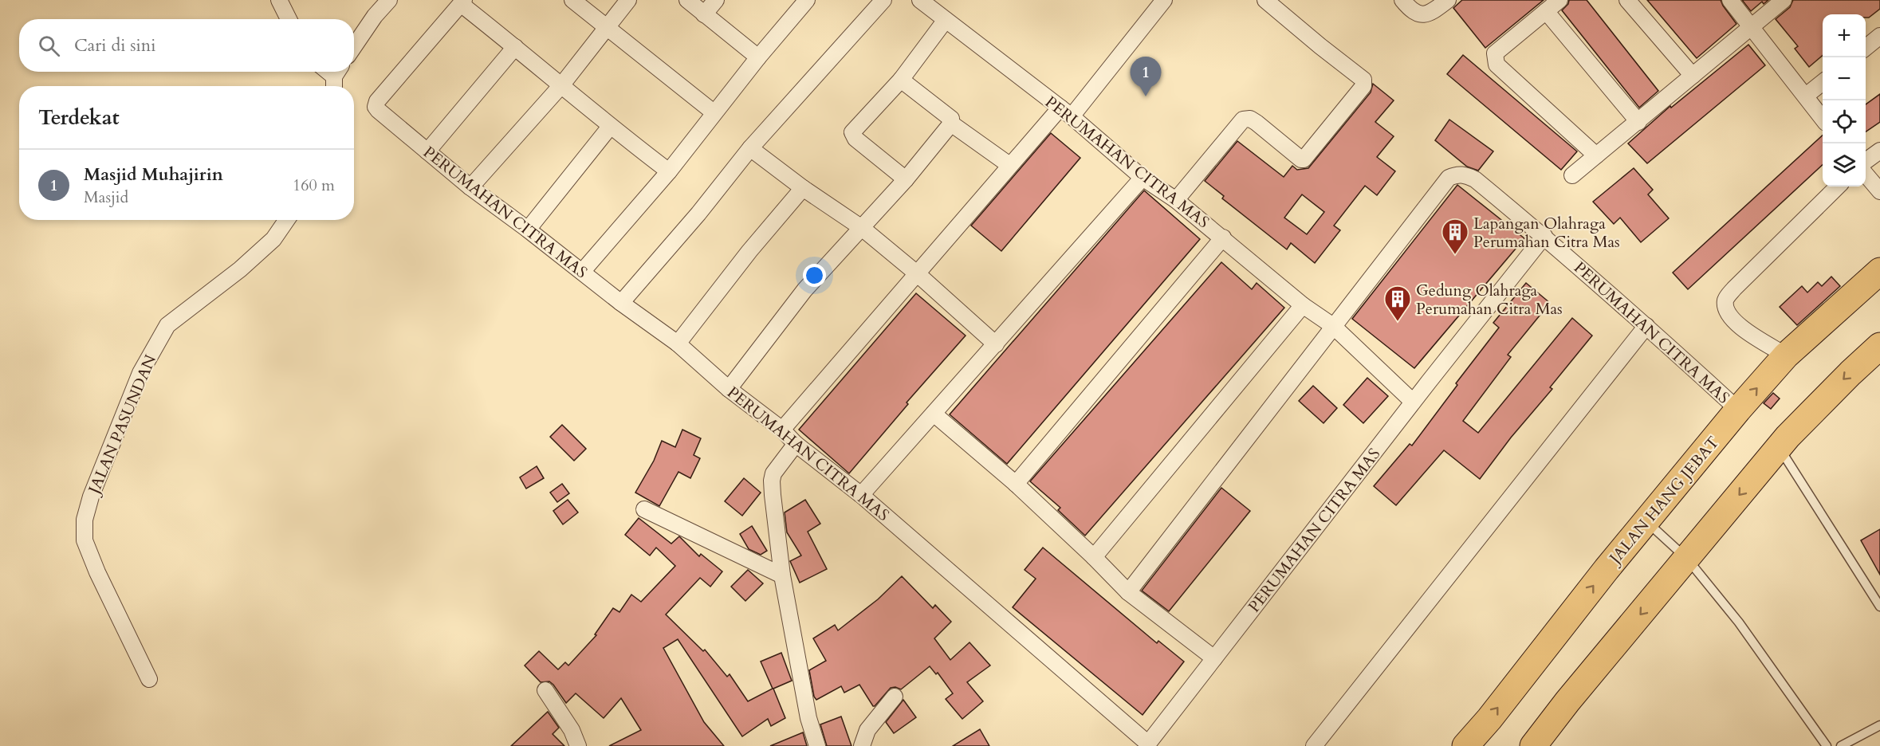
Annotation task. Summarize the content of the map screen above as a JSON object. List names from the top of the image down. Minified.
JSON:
{"streets":{"highway":["JALAN HANG JEBAT"],"street":["PERUMAHAN CITRA MAS","JALAN PASUNDAN"]},"crossings":[["PERUMAHAN CITRA MAS","JALAN HANG JEBAT"]],"places":{"building":["Lapangan Olahraga Perumahan Citra Mas","Gedung Olahraga Perumahan Citra Mas"]},"page":{"map_buttons":["+","−"],"search":"Cari di sini","pins":"1","heading":"Terdekat","list":[{"mark":"1","name":"Masjid Muhajirin","note":"Masjid","value":"160 m"}]}}
